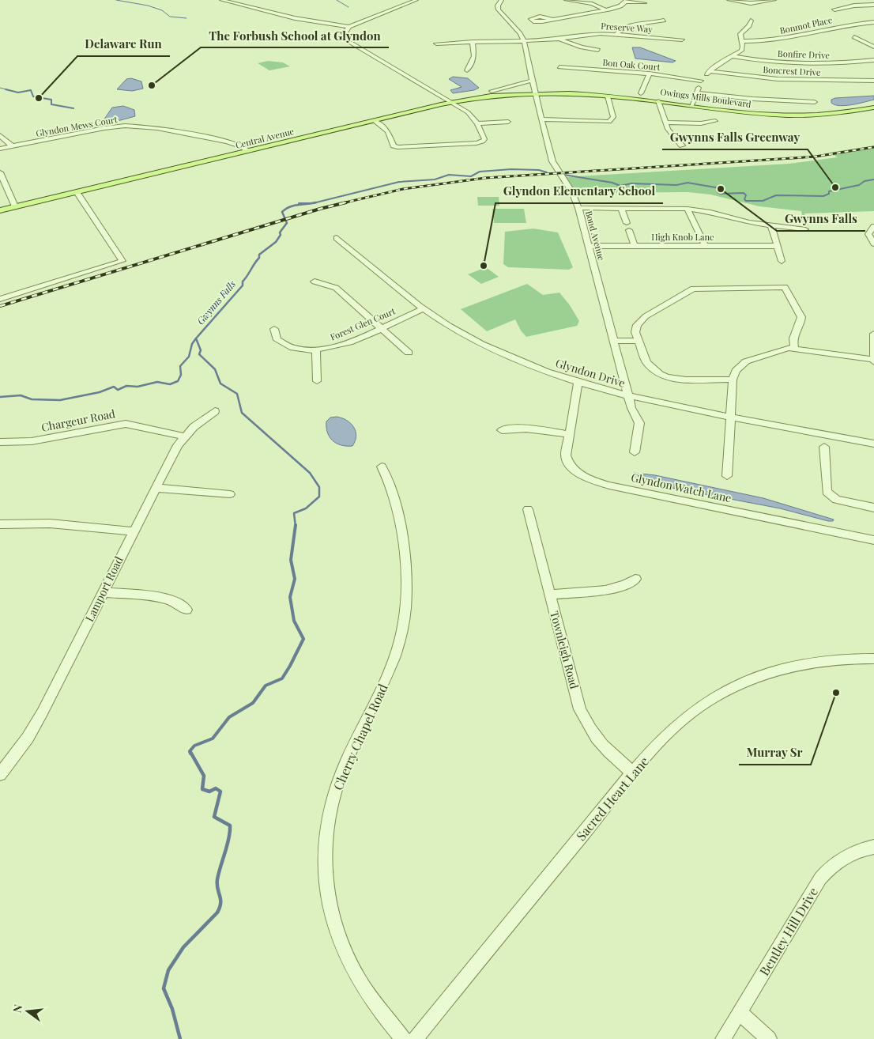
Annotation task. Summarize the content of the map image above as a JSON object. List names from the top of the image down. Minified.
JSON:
{"streets":{"main road":["Owings Mills Boulevard","Central Avenue"],"street":["Bonmot Place","Preserve Way","Bonfire Drive","Bon Oak Court","Boncrest Drive","Glyndon Mews Court","Bond Avenue","High Knob Lane","Forest Glen Court","Glyndon Drive","Chargeur Road","Glyndon Watch Lane","Lamport Road","Townleigh Road","Cherry Chapel Road","Sacred Heart Lane","Bentley Hill Drive"]},"crossings":[["Preserve Way","Bond Avenue"],["Owings Mills Boulevard","Central Avenue"],["Owings Mills Boulevard","Bond Avenue"],["Glyndon Mews Court","Central Avenue"],["Central Avenue","Bond Avenue"],["Bond Avenue","High Knob Lane"],["Bond Avenue","Glyndon Drive"],["Forest Glen Court","Glyndon Drive"],["Glyndon Drive","Glyndon Watch Lane"],["Chargeur Road","Lamport Road"],["Townleigh Road","Sacred Heart Lane"]],"water":["Gwynns Falls"],"places":["The Forbush School at Glyndon","Delaware Run","Gwynns Falls Greenway","Gwynns Falls","Glyndon Elementary School","Murray Sr"],"north":"left"}
